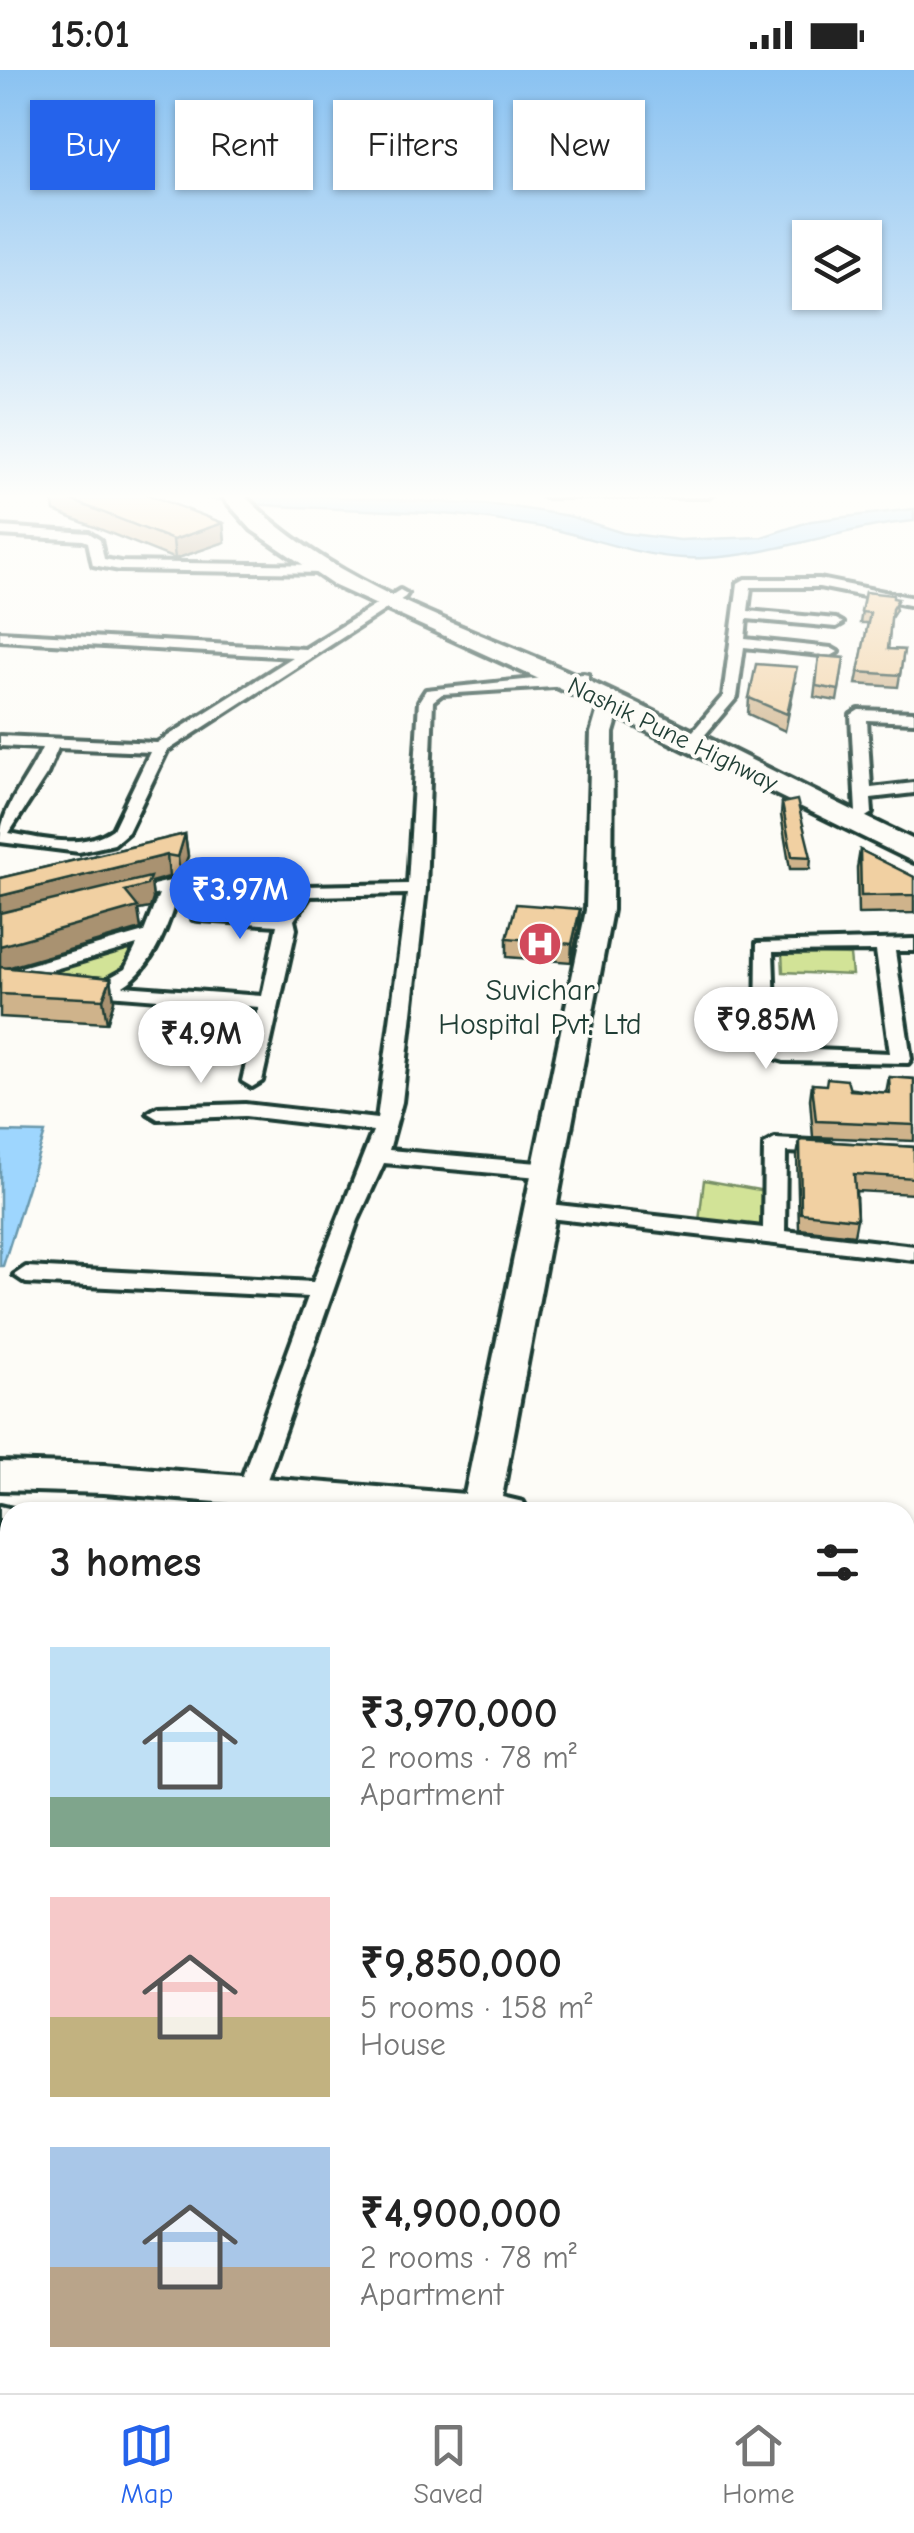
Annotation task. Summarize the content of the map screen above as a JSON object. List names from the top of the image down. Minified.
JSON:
{"streets":{"highway":["Nashik Pune Highway"]},"places":{"hospital":["Suvichar Hospital Pvt. Ltd"]},"page":{"status":"15:01","chip":["Buy","Rent","Filters","New"],"price":["₹3.97M","₹9.85M","₹4.9M"],"heading":"3 homes","list":[{"name":"₹3,970,000","note":"2 rooms · 78 m² · Apartment"},{"name":"₹9,850,000","note":"5 rooms · 158 m² · House"},{"name":"₹4,900,000","note":"2 rooms · 78 m² · Apartment"}],"tabs":["Map","Saved","Home"]}}
